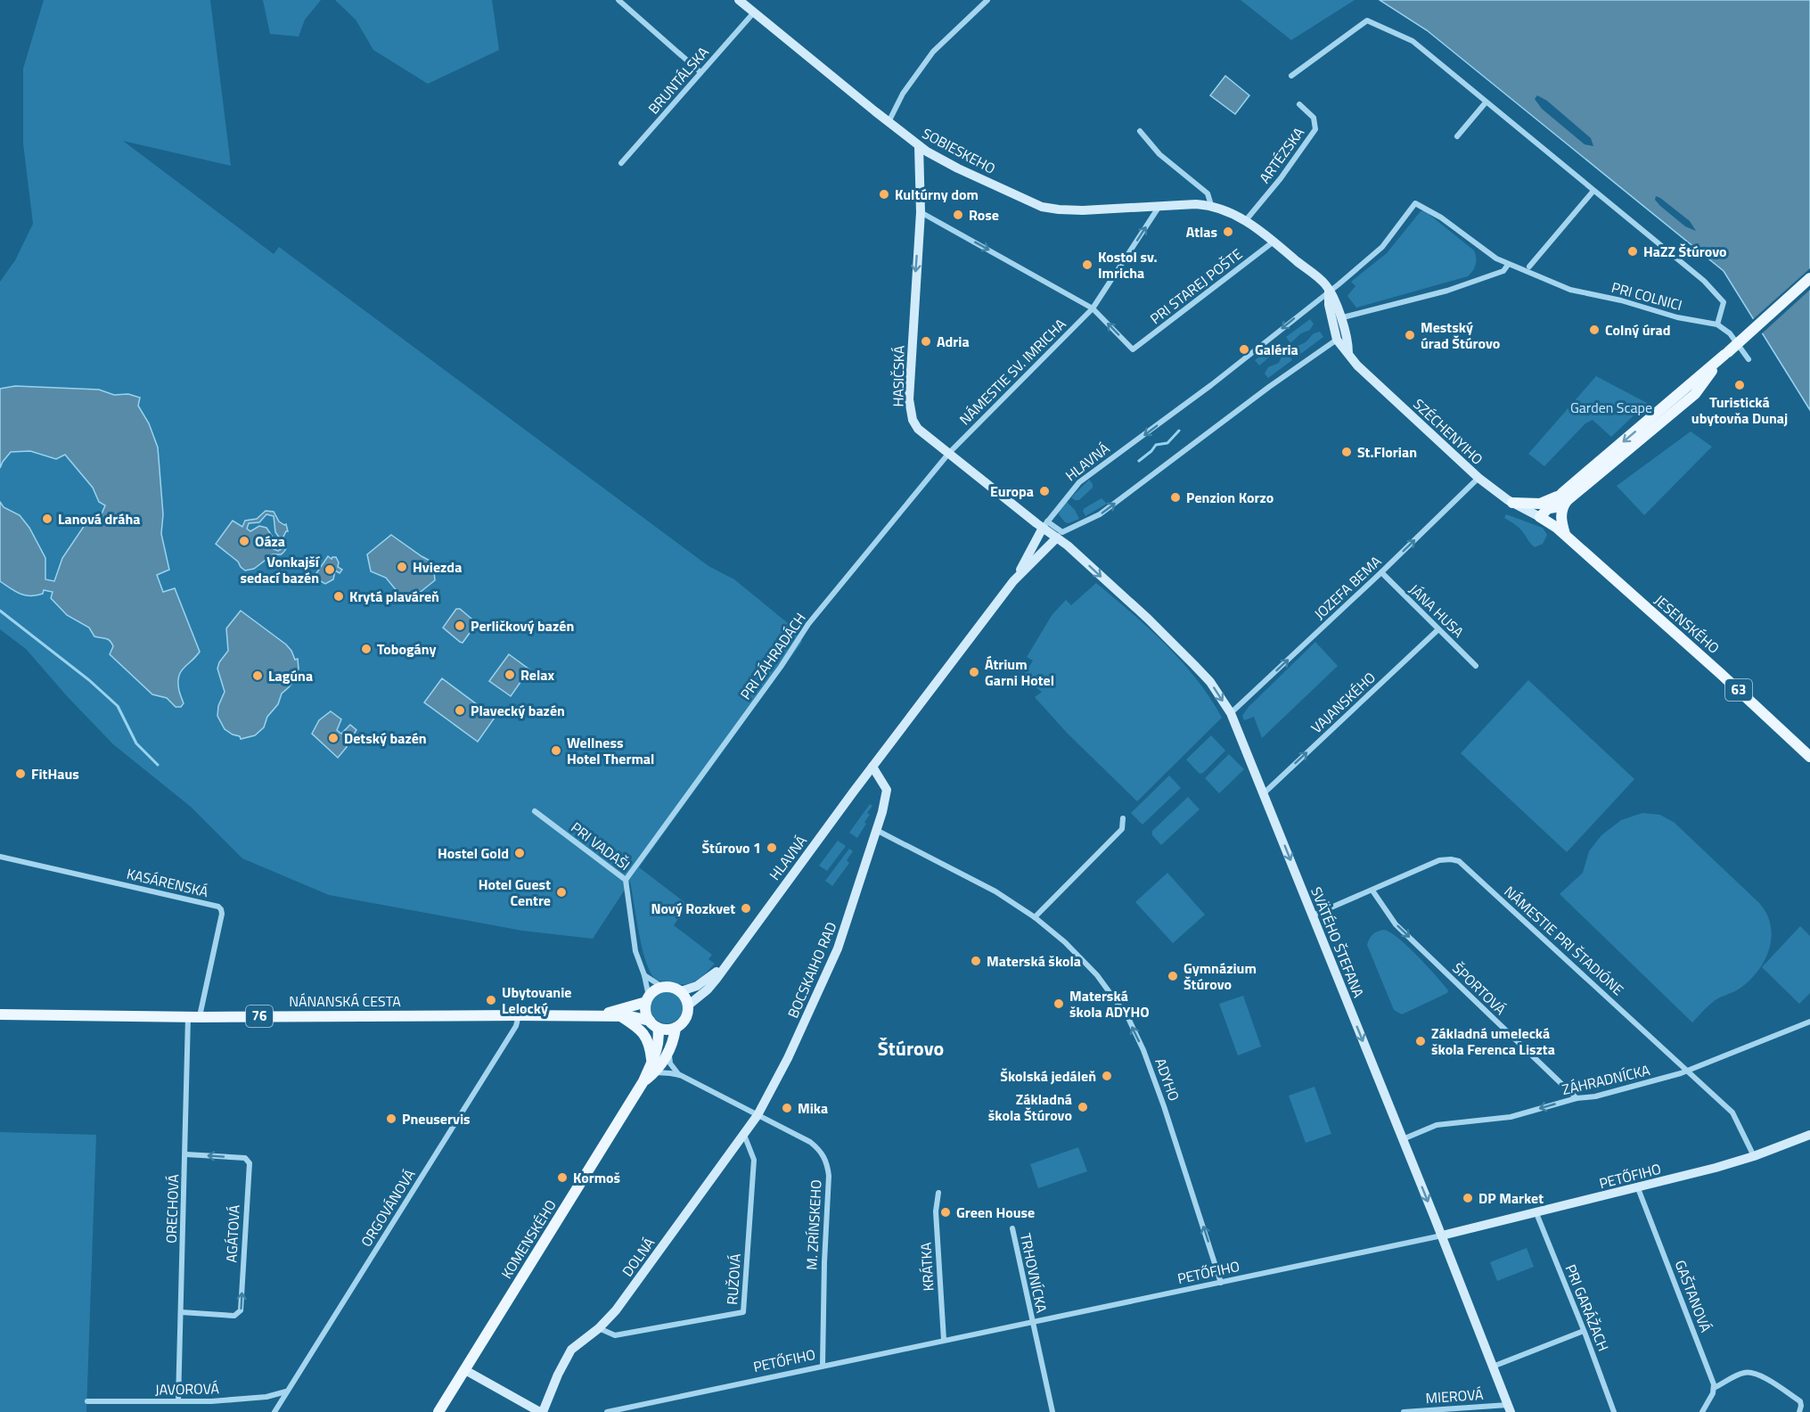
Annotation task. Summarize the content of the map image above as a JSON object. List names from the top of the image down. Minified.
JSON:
{"streets":{"main road":["JESENSKÉHO","63","NÁNANSKÁ CESTA","76","KOMENSKÉHO"],"street":["BRUNTÁLSKA","SOBIESKEHO","ARTÉZSKA","PRI STAREJ POŠTE","PRI COLNICI","NÁMESTIE SV. IMRICHA","HASIČSKÁ","SZÉCHENYIHO","HLAVNÁ","JOZEFA BEMA","JÁNA HUSA","PRI ZÁHRADÁCH","VAJANSKÉHO","PRI VADAŠI","KASÁRENSKÁ","NÁMESTIE PRI ŠTADIÓNE","SVÄTÉHO ŠTEFANA","BOCSKAIHO RAD","ŠPORTOVÁ","ADYHO","ZÁHRADNÍCKA","PETŐFIHO","ORGOVÁNOVÁ","ORECHOVÁ","M. ZRÍNSKEHO","AGÁTOVÁ","DOLNÁ","KRÁTKA","TRHOVNÍCKA","RUŽOVÁ","GAŠTANOVÁ","PRI GARÁŽACH","JAVOROVÁ","MIEROVÁ"]},"crossings":[["BRUNTÁLSKA","SOBIESKEHO"],["SOBIESKEHO","ARTÉZSKA"],["SOBIESKEHO","PRI STAREJ POŠTE"],["SOBIESKEHO","NÁMESTIE SV. IMRICHA"],["SOBIESKEHO","HASIČSKÁ"],["SOBIESKEHO","SZÉCHENYIHO"],["SOBIESKEHO","HLAVNÁ"],["PRI STAREJ POŠTE","NÁMESTIE SV. IMRICHA"],["PRI COLNICI","HLAVNÁ"],["NÁMESTIE SV. IMRICHA","HASIČSKÁ"],["NÁMESTIE SV. IMRICHA","PRI ZÁHRADÁCH"],["HASIČSKÁ","HLAVNÁ"],["HASIČSKÁ","PRI ZÁHRADÁCH"],["HASIČSKÁ","SVÄTÉHO ŠTEFANA"],["SZÉCHENYIHO","JOZEFA BEMA"],["SZÉCHENYIHO","JESENSKÉHO"],["HLAVNÁ","PRI VADAŠI"],["HLAVNÁ","SVÄTÉHO ŠTEFANA"],["HLAVNÁ","76"],["JOZEFA BEMA","JÁNA HUSA"],["JOZEFA BEMA","SVÄTÉHO ŠTEFANA"],["JÁNA HUSA","VAJANSKÉHO"],["PRI ZÁHRADÁCH","PRI VADAŠI"],["VAJANSKÉHO","SVÄTÉHO ŠTEFANA"],["PRI VADAŠI","76"],["KASÁRENSKÁ","NÁNANSKÁ CESTA"],["KASÁRENSKÁ","ORECHOVÁ"],["NÁMESTIE PRI ŠTADIÓNE","SVÄTÉHO ŠTEFANA"],["NÁMESTIE PRI ŠTADIÓNE","ŠPORTOVÁ"],["NÁMESTIE PRI ŠTADIÓNE","ZÁHRADNÍCKA"],["NÁMESTIE PRI ŠTADIÓNE","PETŐFIHO"],["SVÄTÉHO ŠTEFANA","ZÁHRADNÍCKA"],["SVÄTÉHO ŠTEFANA","PETŐFIHO"],["SVÄTÉHO ŠTEFANA","MIEROVÁ"],["BOCSKAIHO RAD","ADYHO"],["BOCSKAIHO RAD","M. ZRÍNSKEHO"],["BOCSKAIHO RAD","DOLNÁ"],["ŠPORTOVÁ","ZÁHRADNÍCKA"],["NÁNANSKÁ CESTA","76"],["NÁNANSKÁ CESTA","ORGOVÁNOVÁ"],["NÁNANSKÁ CESTA","ORECHOVÁ"],["ADYHO","PETŐFIHO"],["PETŐFIHO","M. ZRÍNSKEHO"],["PETŐFIHO","KRÁTKA"],["PETŐFIHO","TRHOVNÍCKA"],["PETŐFIHO","GAŠTANOVÁ"],["PETŐFIHO","PRI GARÁŽACH"],["ORGOVÁNOVÁ","JAVOROVÁ"],["ORECHOVÁ","AGÁTOVÁ"],["ORECHOVÁ","JAVOROVÁ"],["M. ZRÍNSKEHO","DOLNÁ"],["DOLNÁ","RUŽOVÁ"]],"one_way":["PRI STAREJ POŠTE","NÁMESTIE SV. IMRICHA","HASIČSKÁ","JOZEFA BEMA","VAJANSKÉHO","SVÄTÉHO ŠTEFANA","ŠPORTOVÁ","ADYHO","ZÁHRADNÍCKA"],"districts":["Štúrovo"],"parks":["Garden Scape"],"places":["Kultúrny dom","Rose","Atlas","HaZZ Štúrovo","Kostol sv. Imricha","Colný úrad","Mestský úrad Štúrovo","Adria","Galéria","Turistická ubytovňa Dunaj","St.Florian","Europa","Penzion Korzo","Lanová dráha","Oáza","Hviezda","Vonkajší sedací bazén","Krytá plaváreň","Perličkový bazén","Tobogány","Átrium Garni Hotel","Relax","Lagúna","Plavecký bazén","Detský bazén","Wellness Hotel Thermal","FitHaus","Štúrovo 1","Hostel Gold","Hotel Guest Centre","Nový Rozkvet","Materská škola","Gymnázium Štúrovo","Ubytovanie Lelocký","Materská škola ADYHO","Základná umelecká škola Ferenca Liszta","Školská jedáleň","Základná škola Štúrovo","Mika","Pneuservis","Kormoš","DP Market","Green House"]}
